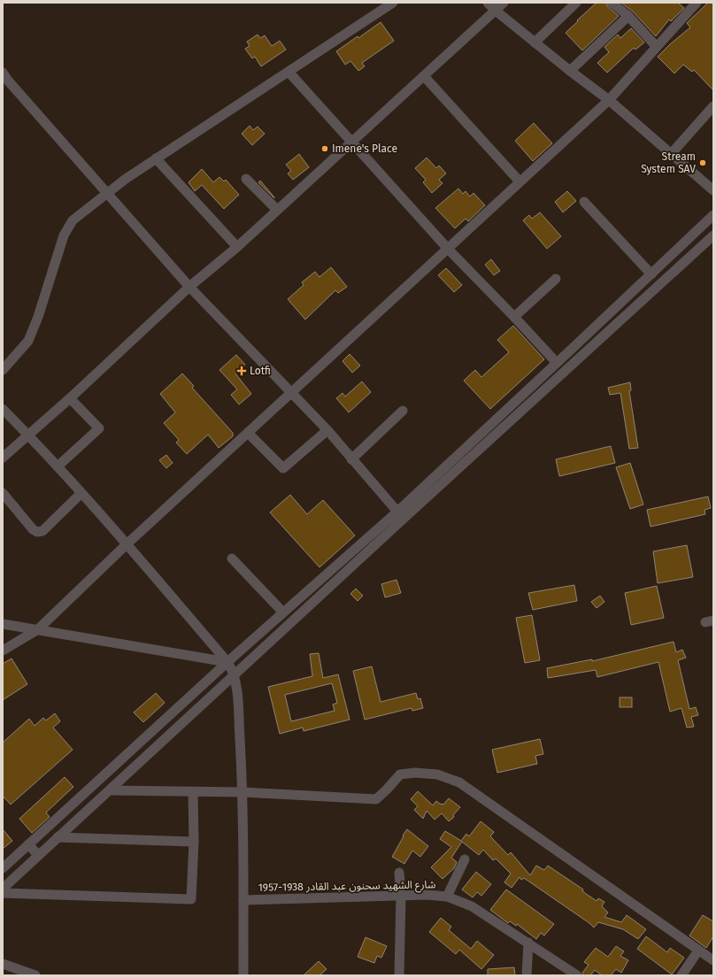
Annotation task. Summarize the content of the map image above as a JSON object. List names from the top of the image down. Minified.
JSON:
{"streets":{"street":["شارع الشهيد سحنون عبد القادر 1938-1957"]},"places":{"other":["Imene's Place","Stream System SAV"],"health":["Lotfi"]}}
